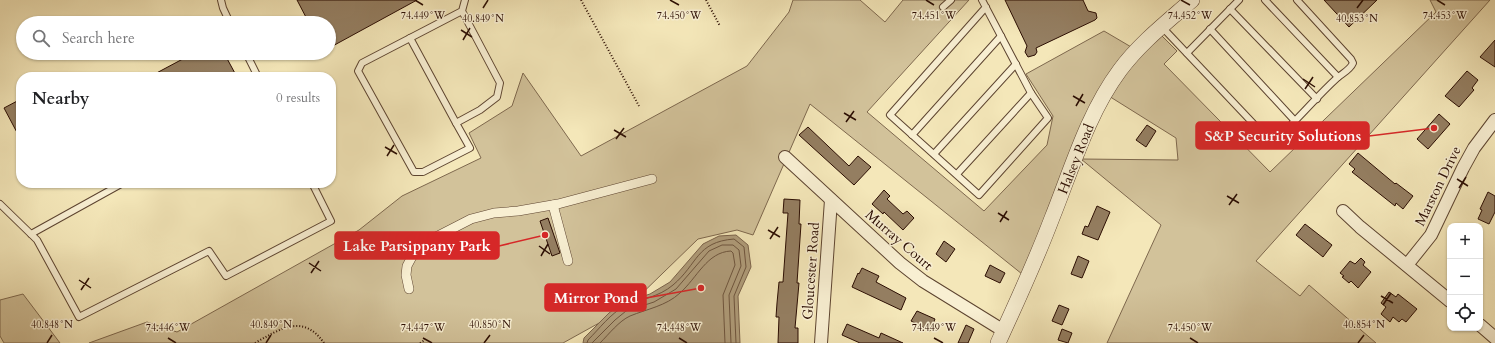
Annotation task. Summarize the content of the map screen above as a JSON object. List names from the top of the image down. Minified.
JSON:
{"streets":{"street":["Halsey Road","Marston Drive","Murray Court","Gloucester Road"]},"crossings":[["Halsey Road","Murray Court"],["Murray Court","Gloucester Road"]],"places":["S&P Security Solutions","Lake Parsippany Park","Mirror Pond"],"page":{"search":"Search here","heading":["Nearby","0 results"],"map_buttons":["+","−"]},"coordinates":["74.453°W","74.449°W","74.450°W","74.451°W","74.452°W","40.849°N","40.853°N","40.848°N","40.850°N","40.854°N","74.446°W","74.447°W","74.448°W"]}
